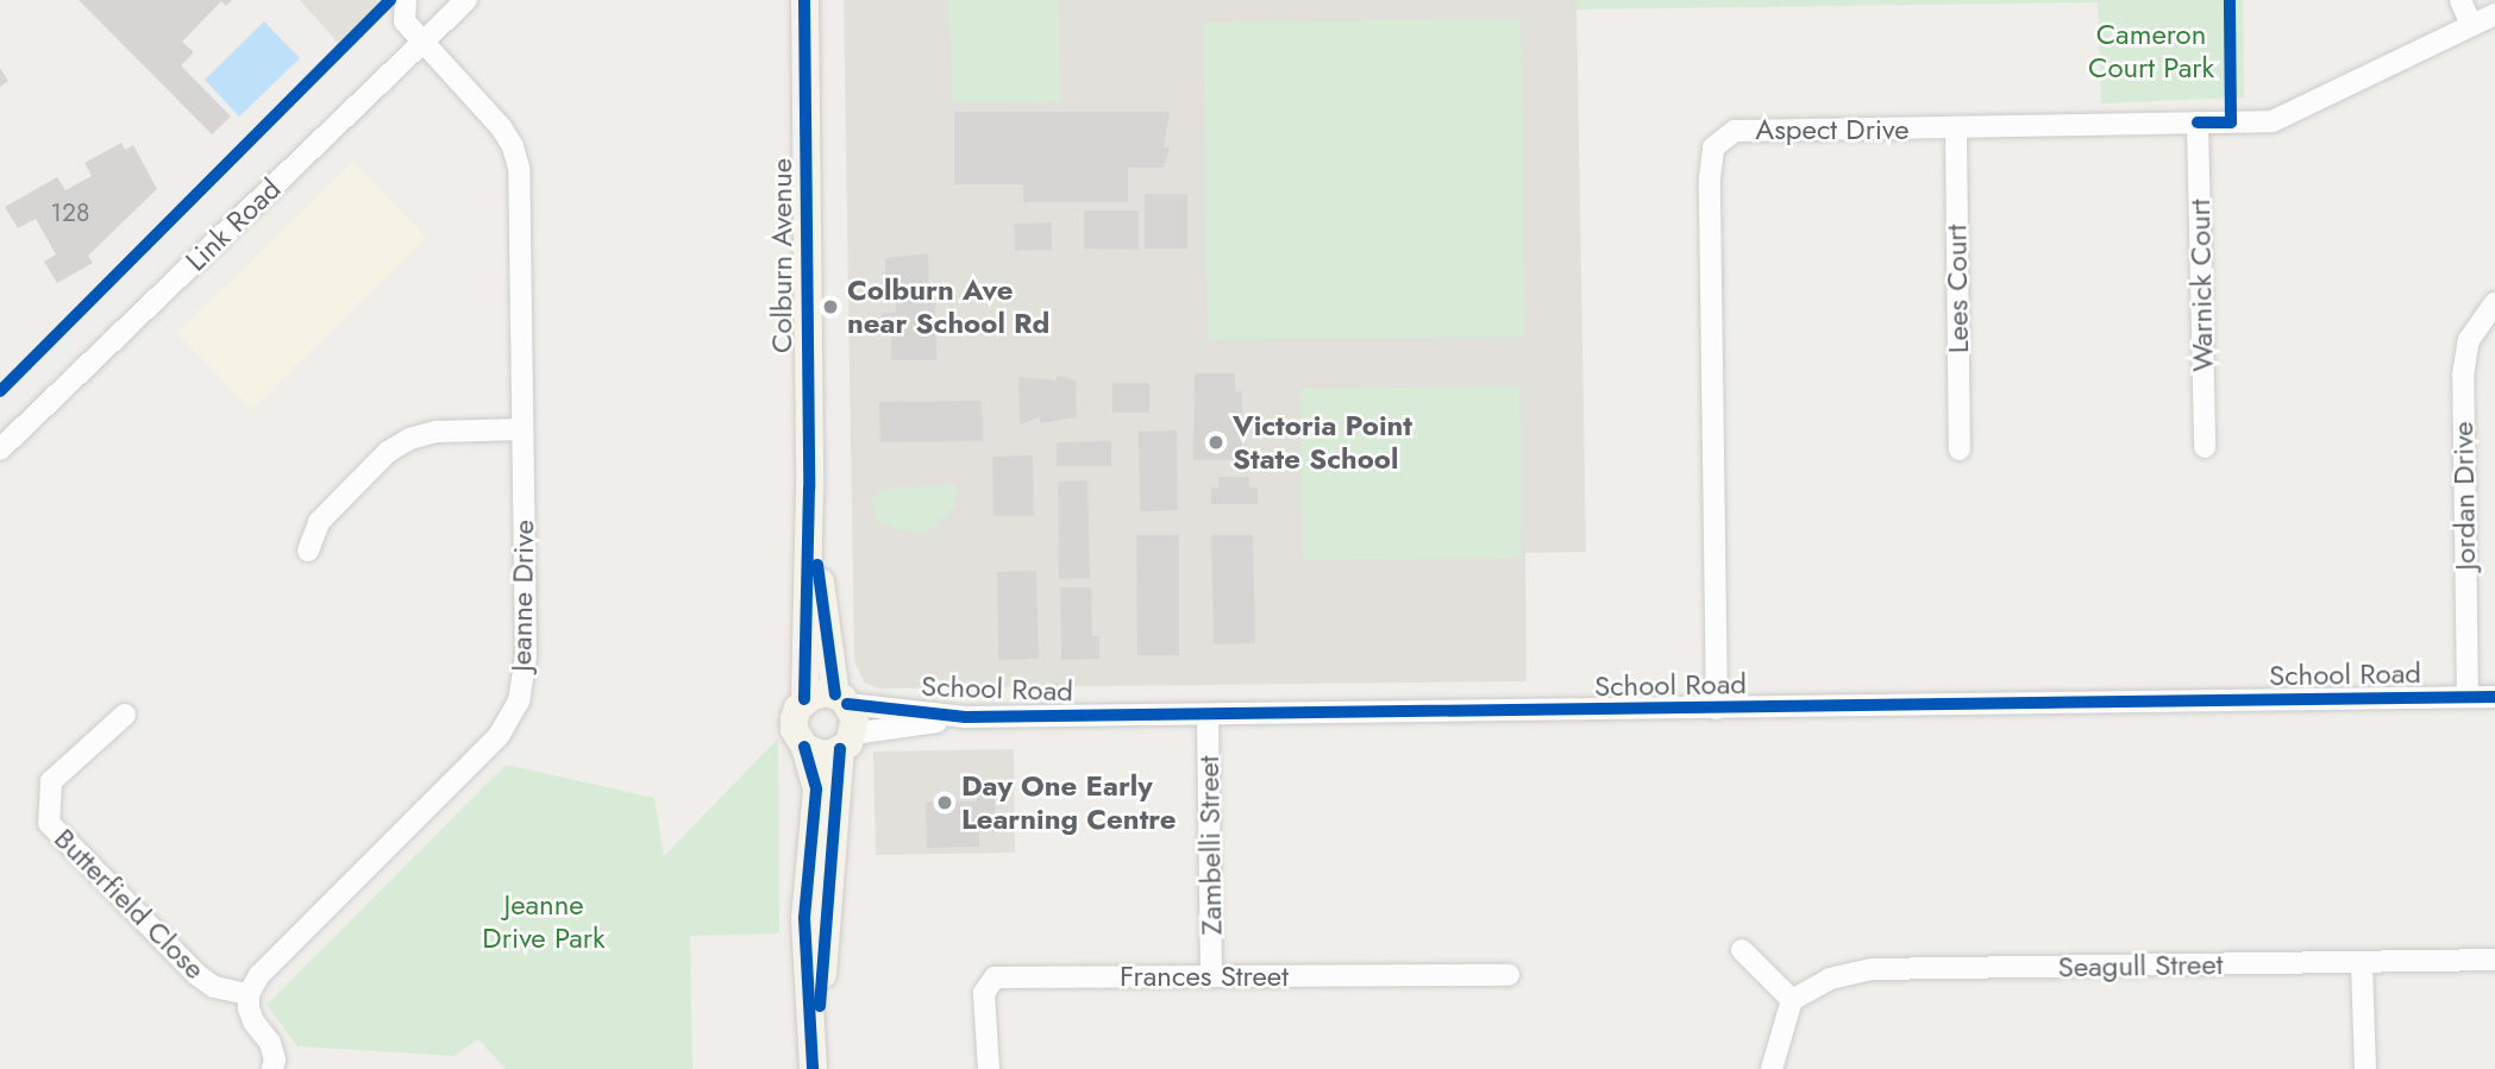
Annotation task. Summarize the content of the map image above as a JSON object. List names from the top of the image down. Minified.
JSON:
{"streets":{"main road":["Colburn Avenue"],"street":["Aspect Drive","Link Road","Warnick Court","Lees Court","Jordan Drive","Jeanne Drive","School Road","Zambelli Street","Butterfield Close","Seagull Street","Frances Street"]},"crossings":[["Aspect Drive","Warnick Court"],["Aspect Drive","Lees Court"],["Aspect Drive","School Road"],["Link Road","Jeanne Drive"],["Colburn Avenue","School Road"],["Jordan Drive","School Road"],["Jeanne Drive","Butterfield Close"],["School Road","Zambelli Street"],["Zambelli Street","Frances Street"]],"parks":["Cameron Court Park","Jeanne Drive Park"],"places":["Colburn Ave near School Rd","Victoria Point State School","Day One Early Learning Centre"],"house_numbers":["128"]}
